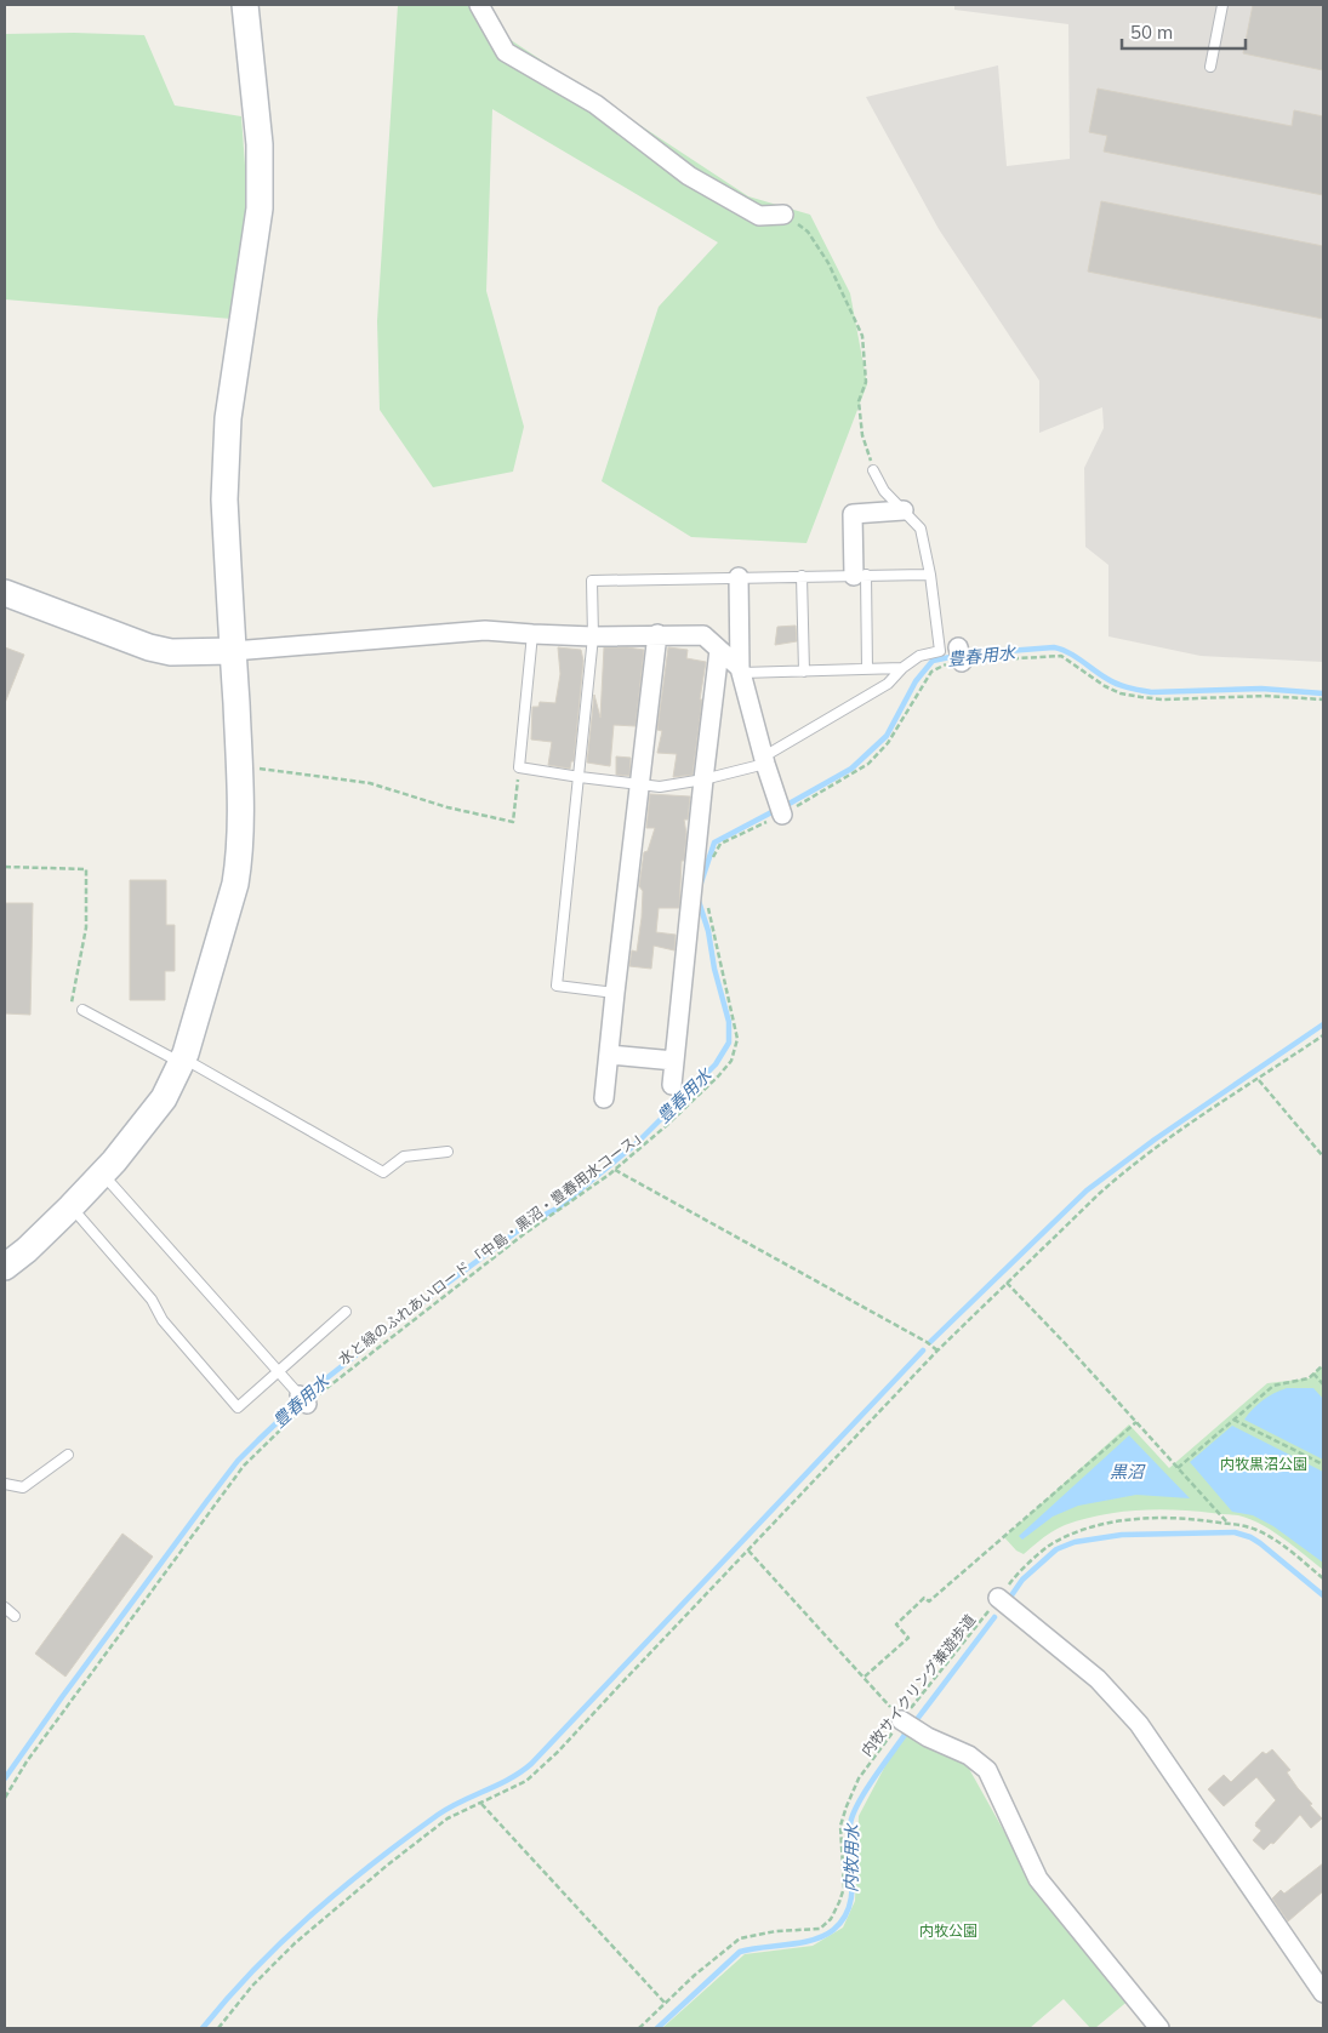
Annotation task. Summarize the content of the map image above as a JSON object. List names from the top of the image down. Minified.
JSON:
{"streets":{"path":["水と緑のふれあいロード 「中島・黒沼・豊春用水コース」","内牧サイクリング兼遊歩道"]},"water":["豊春用水","黒沼","内牧用水"],"parks":["内牧黒沼公園","内牧公園"],"scale_bar":"50 m"}
